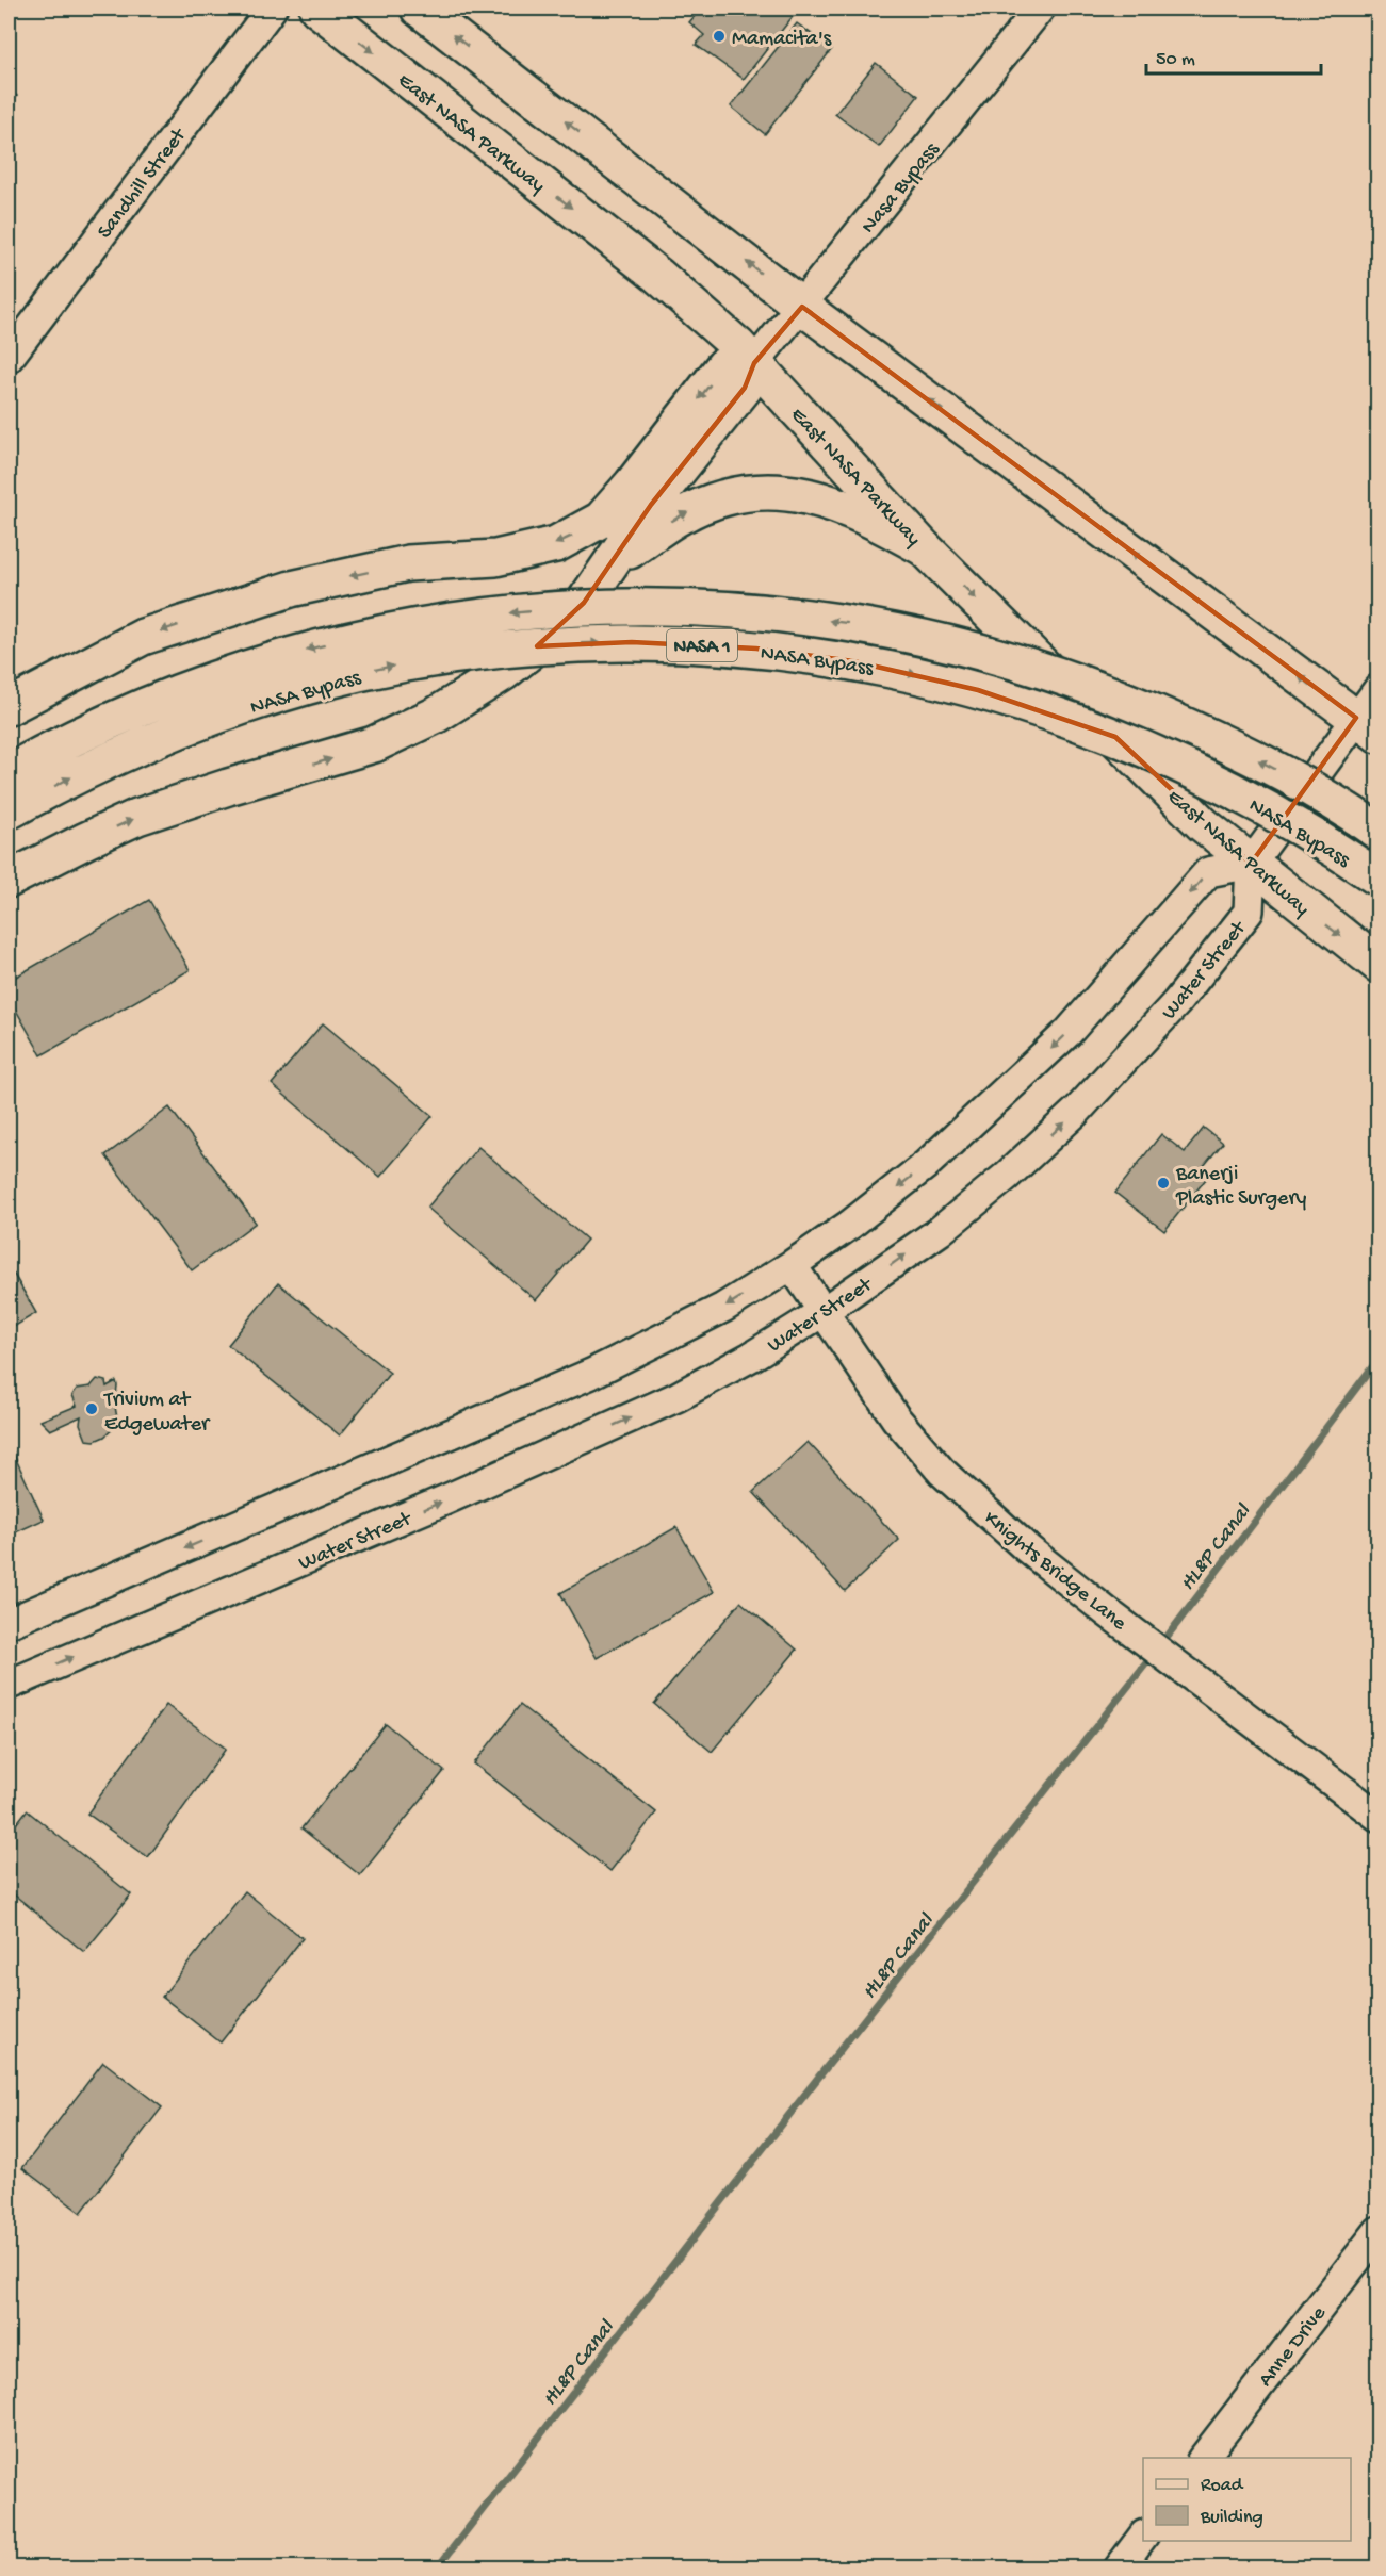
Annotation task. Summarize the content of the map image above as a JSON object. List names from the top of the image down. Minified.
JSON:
{"streets":{"main road":["East NASA Parkway","NASA 1","NASA Bypass"],"street":["Sandhill Street","Nasa Bypass","Water Street","Knights Bridge Lane","Anne Drive"]},"crossings":[["East NASA Parkway","Nasa Bypass"],["East NASA Parkway","Water Street"],["Water Street","Knights Bridge Lane"]],"water":["HL&P Canal"],"places":["Mamacita's","Banerji Plastic Surgery","Trivium at Edgewater"],"legend":["Road","Building"],"scale_bar":"50 m"}
